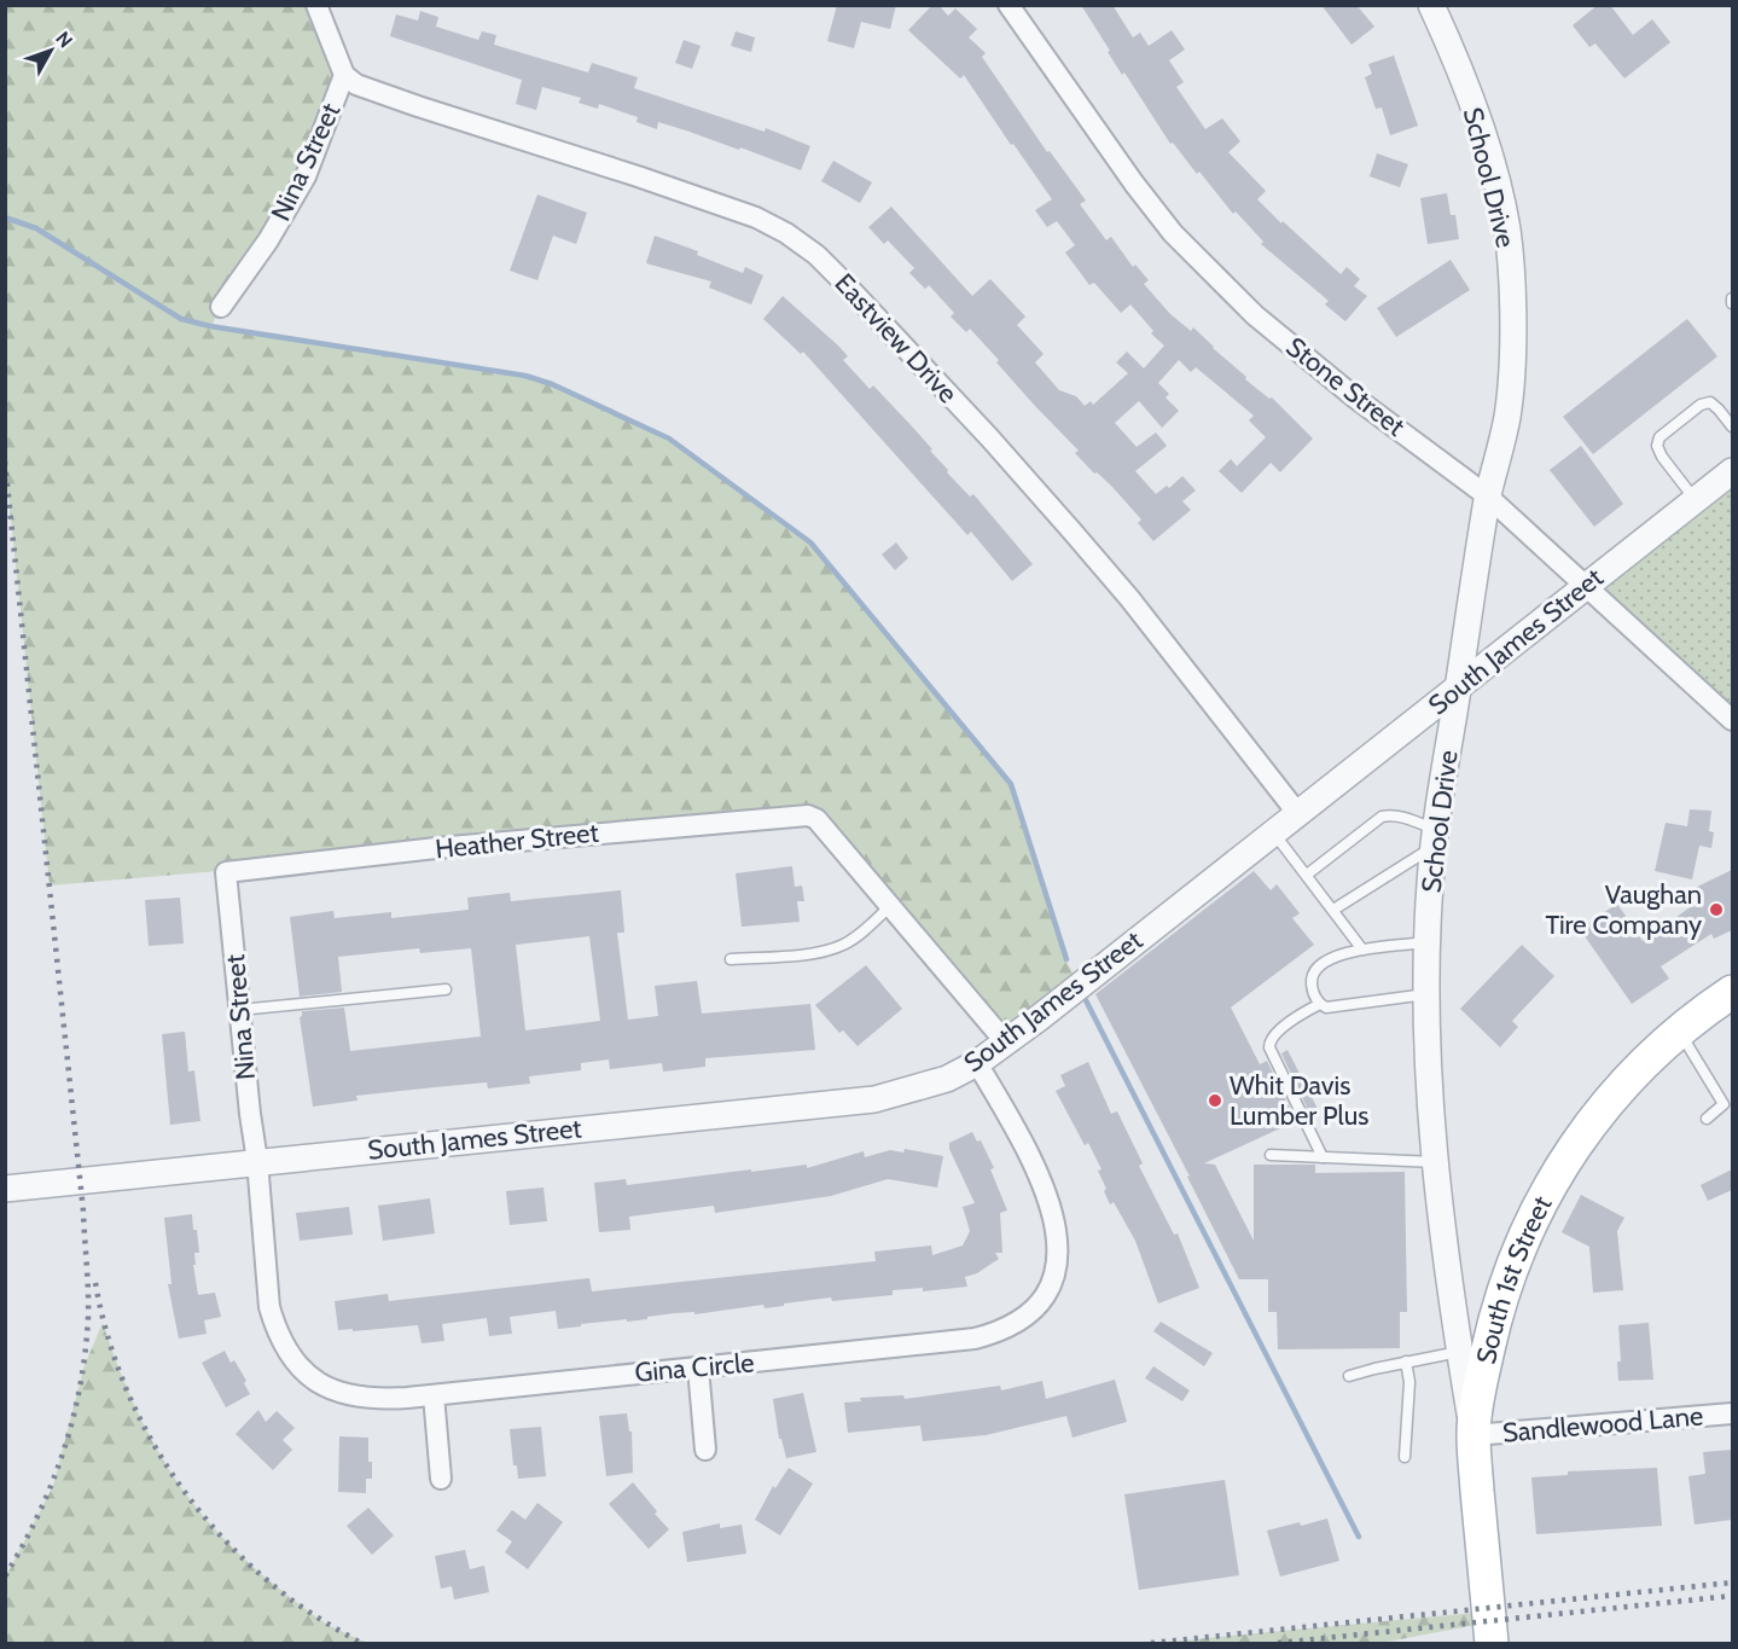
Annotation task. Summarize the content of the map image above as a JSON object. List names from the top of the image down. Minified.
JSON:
{"streets":{"main road":["South 1st Street"],"street":["Nina Street","School Drive","Eastview Drive","Stone Street","South James Street","Heather Street","Gina Circle","Sandlewood Lane"]},"crossings":[["Nina Street","Eastview Drive"],["Nina Street","South James Street"],["Nina Street","Heather Street"],["Nina Street","Gina Circle"],["School Drive","Stone Street"],["School Drive","South James Street"],["School Drive","South 1st Street"],["School Drive","Sandlewood Lane"],["Eastview Drive","South James Street"],["Stone Street","South James Street"],["South James Street","Gina Circle"],["South 1st Street","Sandlewood Lane"]],"places":["Vaughan Tire Company","Whit Davis Lumber Plus"],"north":"top right"}
